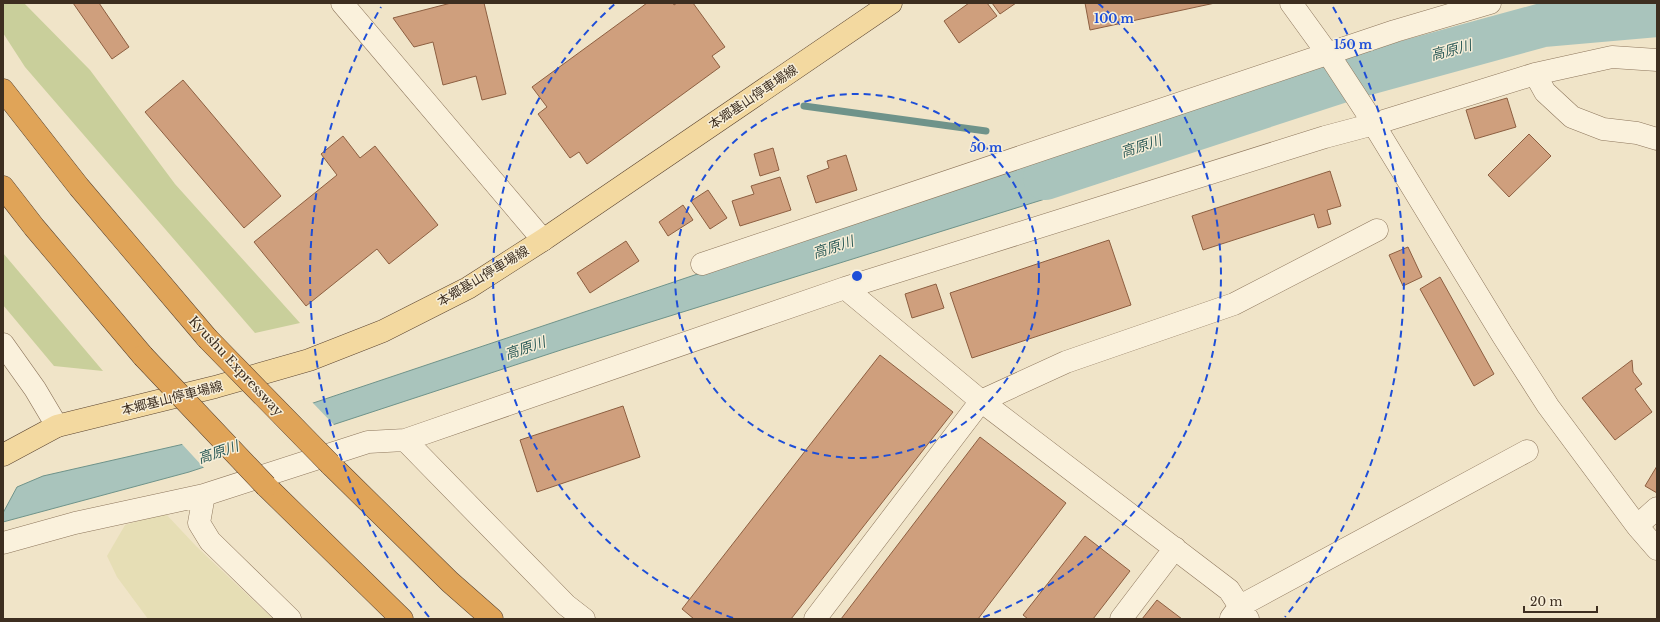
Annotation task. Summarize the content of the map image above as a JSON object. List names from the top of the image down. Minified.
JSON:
{"streets":{"highway":["Kyushu Expressway"],"main road":["本郷基山停車場線"]},"water":["高原川"],"scale_bar":"20 m","rings":["100 m","150 m","50 m"]}
